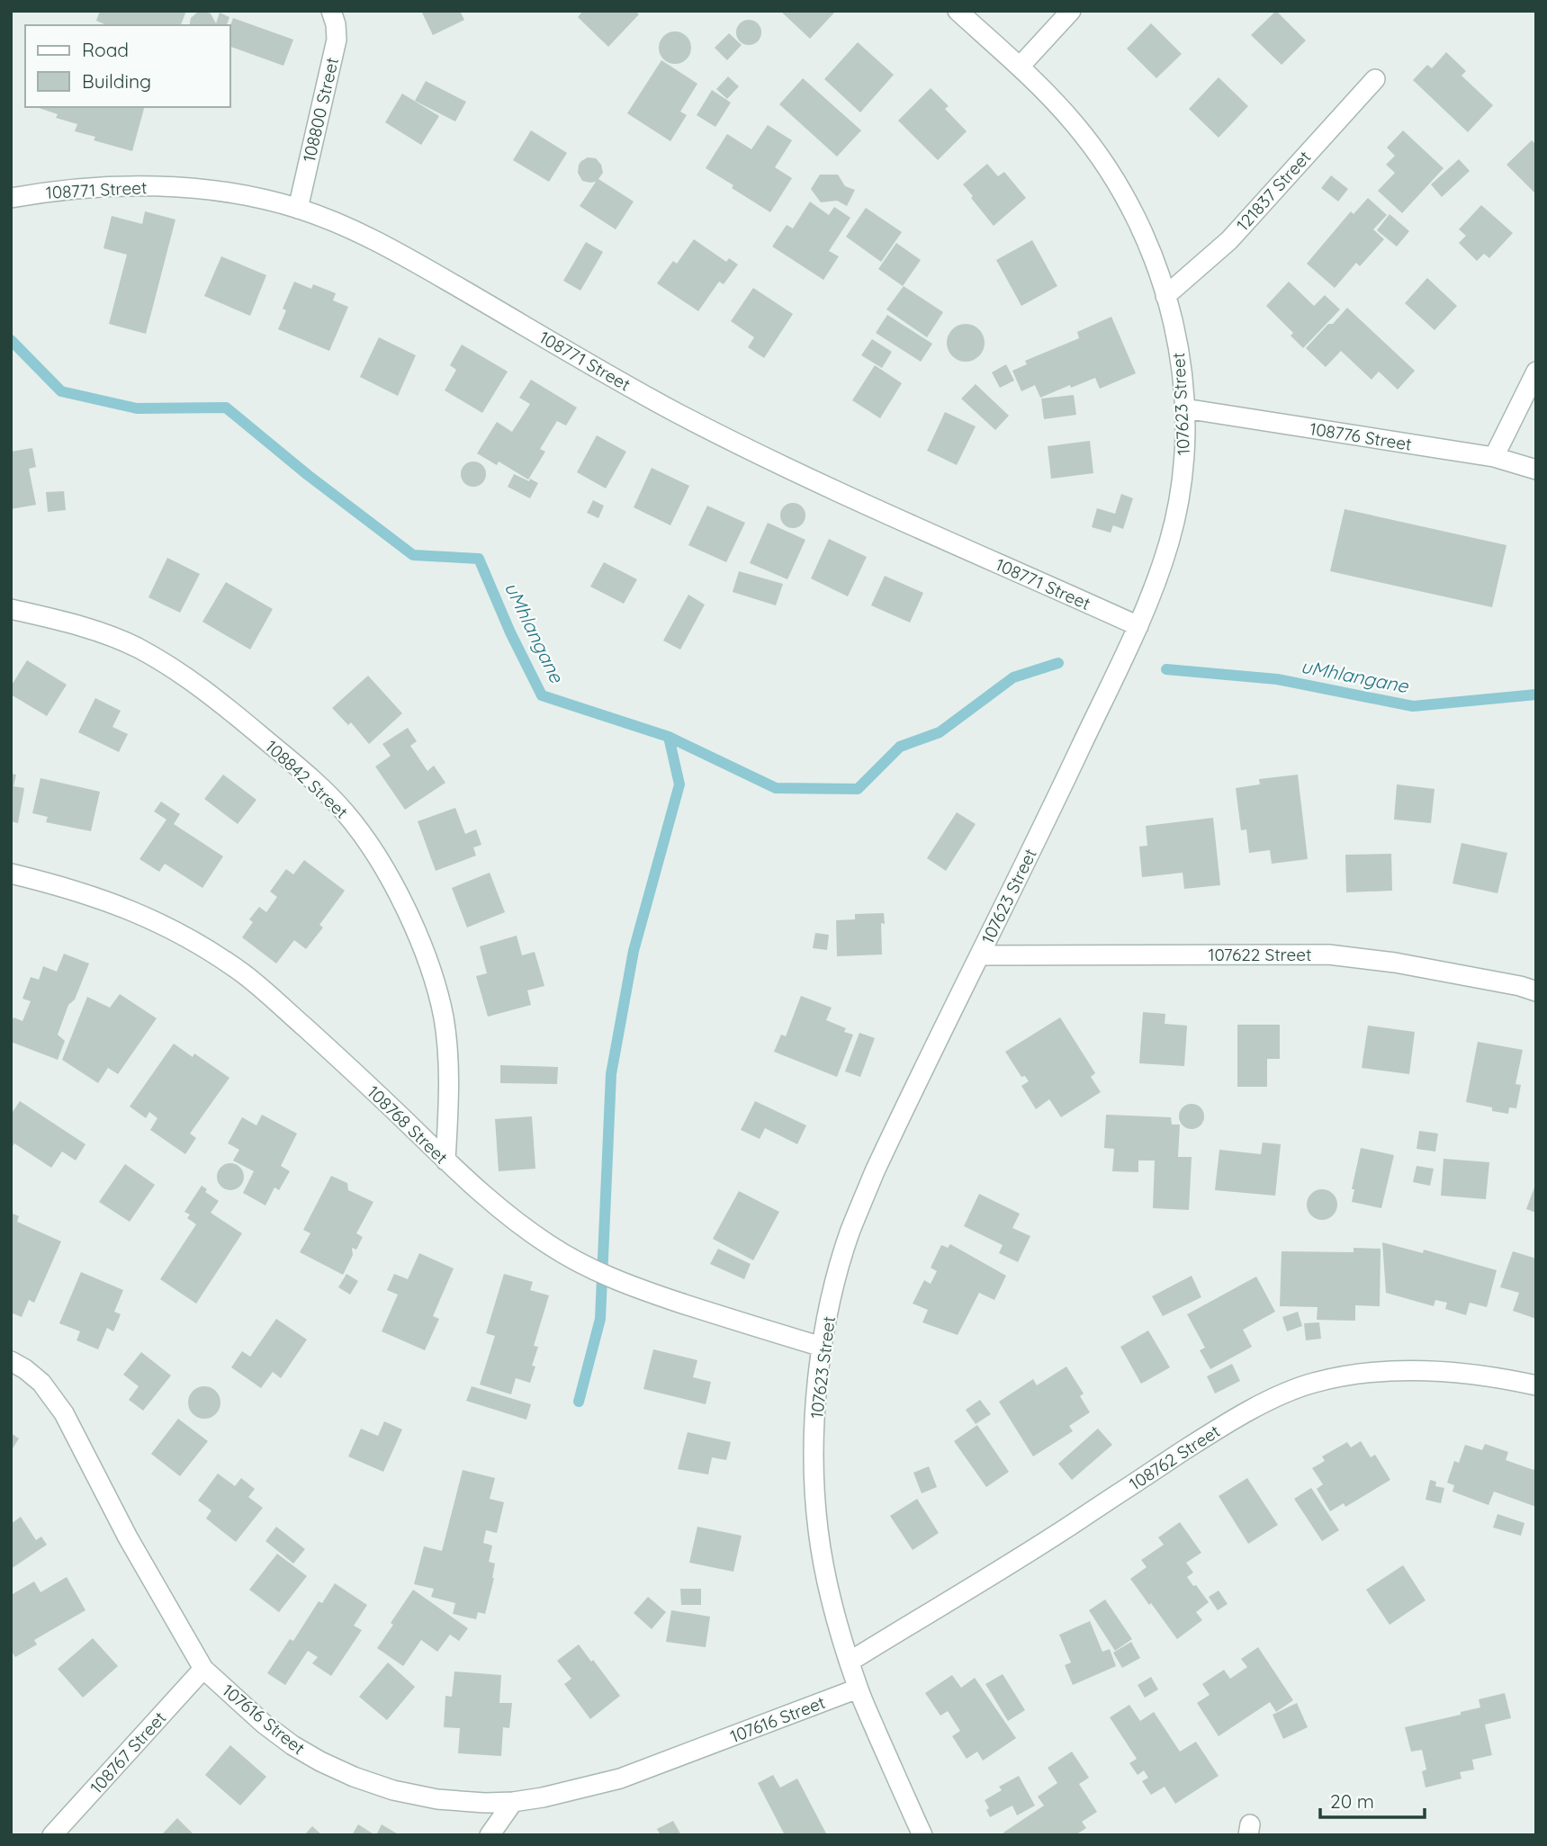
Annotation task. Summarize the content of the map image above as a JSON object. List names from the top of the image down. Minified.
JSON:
{"streets":{"street":["108800 Street","108771 Street","121837 Street","107623 Street","108776 Street","108842 Street","107622 Street","108768 Street","108762 Street","107616 Street","108767 Street"]},"crossings":[["108800 Street","108771 Street"],["108771 Street","107623 Street"],["121837 Street","107623 Street"],["107623 Street","108776 Street"],["107623 Street","107622 Street"],["107623 Street","108768 Street"],["107623 Street","108762 Street"],["107623 Street","107616 Street"],["108842 Street","108768 Street"],["107616 Street","108767 Street"]],"water":["uMhlangane"],"legend":["Road","Building"],"scale_bar":"20 m"}
